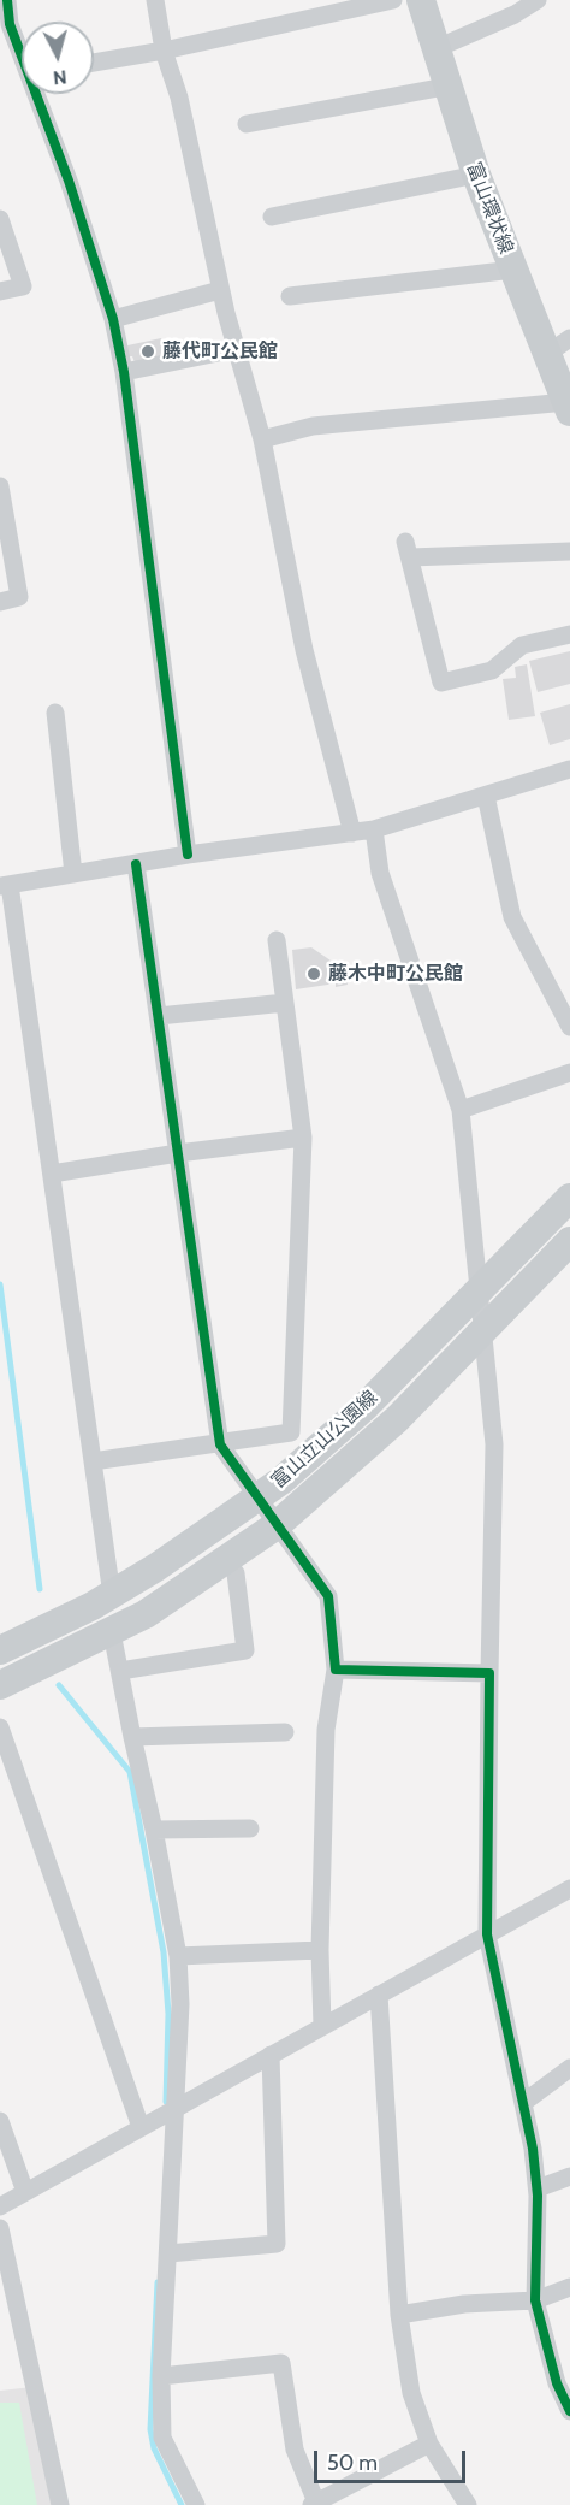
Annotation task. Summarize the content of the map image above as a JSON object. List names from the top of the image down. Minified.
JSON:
{"streets":{"main road":["富山環状線","富山立山公園線"]},"places":["藤代町公民館","藤木中町公民館"],"scale_bar":"50 m","north":"bottom"}
